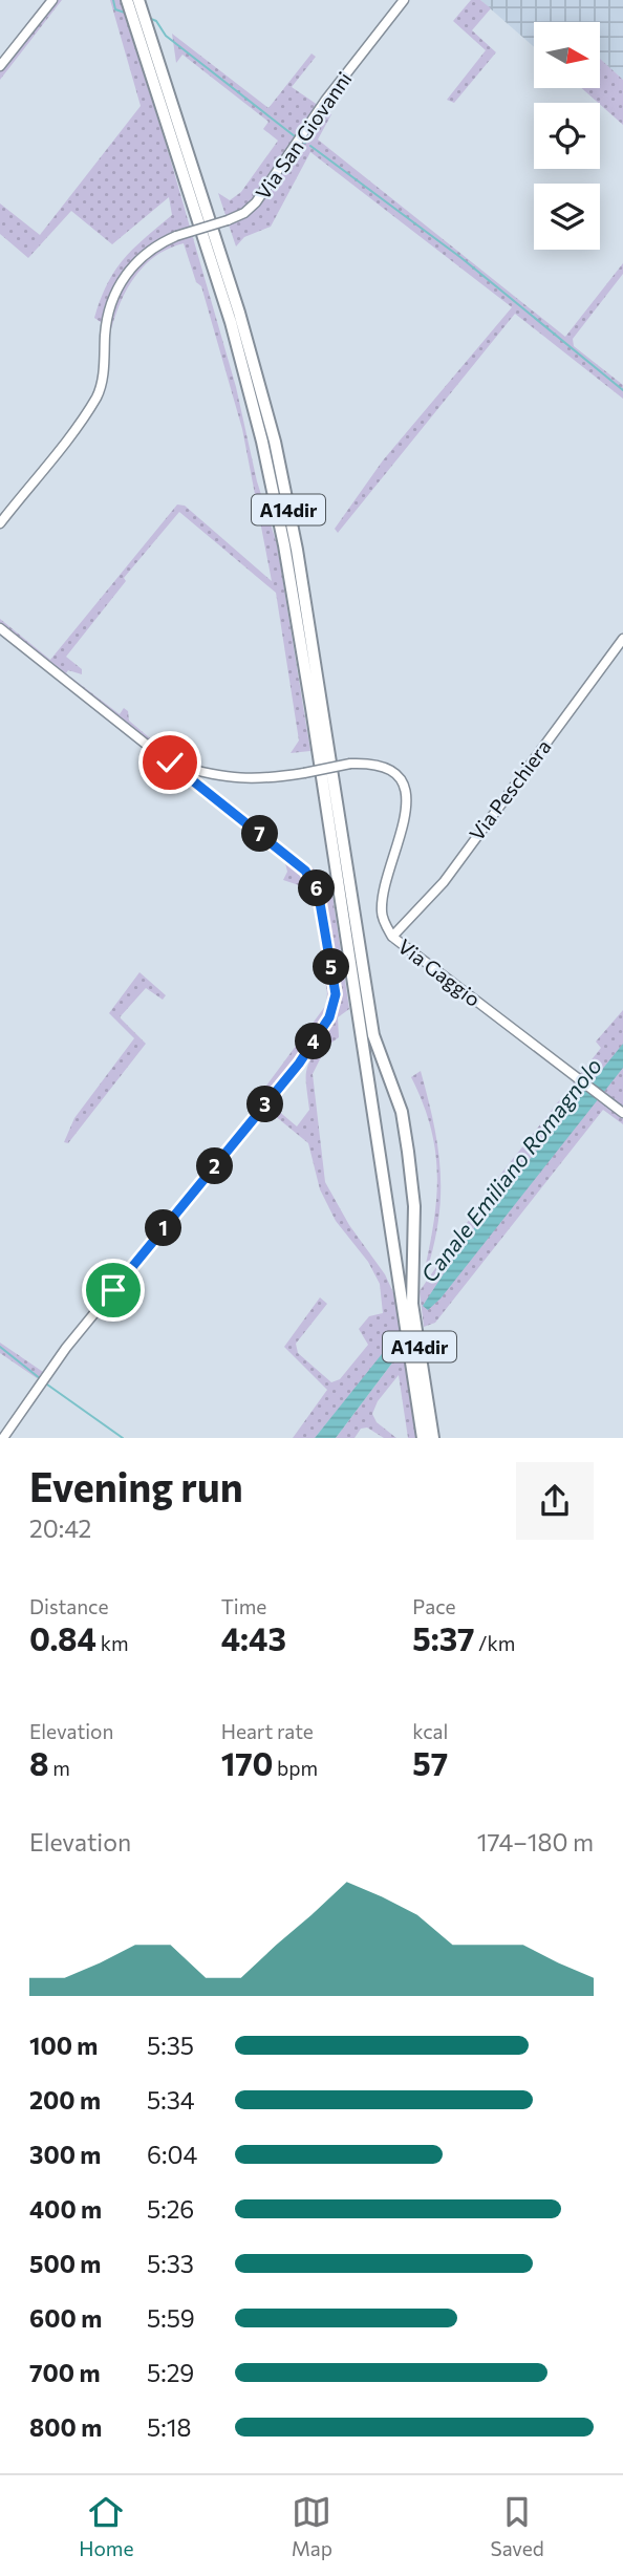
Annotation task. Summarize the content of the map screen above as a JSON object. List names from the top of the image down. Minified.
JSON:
{"streets":{"highway":["A14dir"],"street":["Via San Giovanni","Via Peschiera","Via Gaggio"]},"crossings":[["Via Peschiera","Via Gaggio"]],"water":["Canale Emiliano Romagnolo"],"north":"right","page":{"pins":["7","6","5","4","3","2","1"],"heading":["Evening run","20:42"],"stats":[["Distance","0.84 km"],["Time","4:43"],["Pace","5:37 /km"],["Elevation","8 m"],["Heart rate","170 bpm"],["kcal","57"]],"chart":["Elevation","174–180 m"],"list":[{"name":"100 m","note":"5:35"},{"name":"200 m","note":"5:34"},{"name":"300 m","note":"6:04"},{"name":"400 m","note":"5:26"},{"name":"500 m","note":"5:33"},{"name":"600 m","note":"5:59"},{"name":"700 m","note":"5:29"},{"name":"800 m","note":"5:18"}],"tabs":["Home","Map","Saved"]}}
